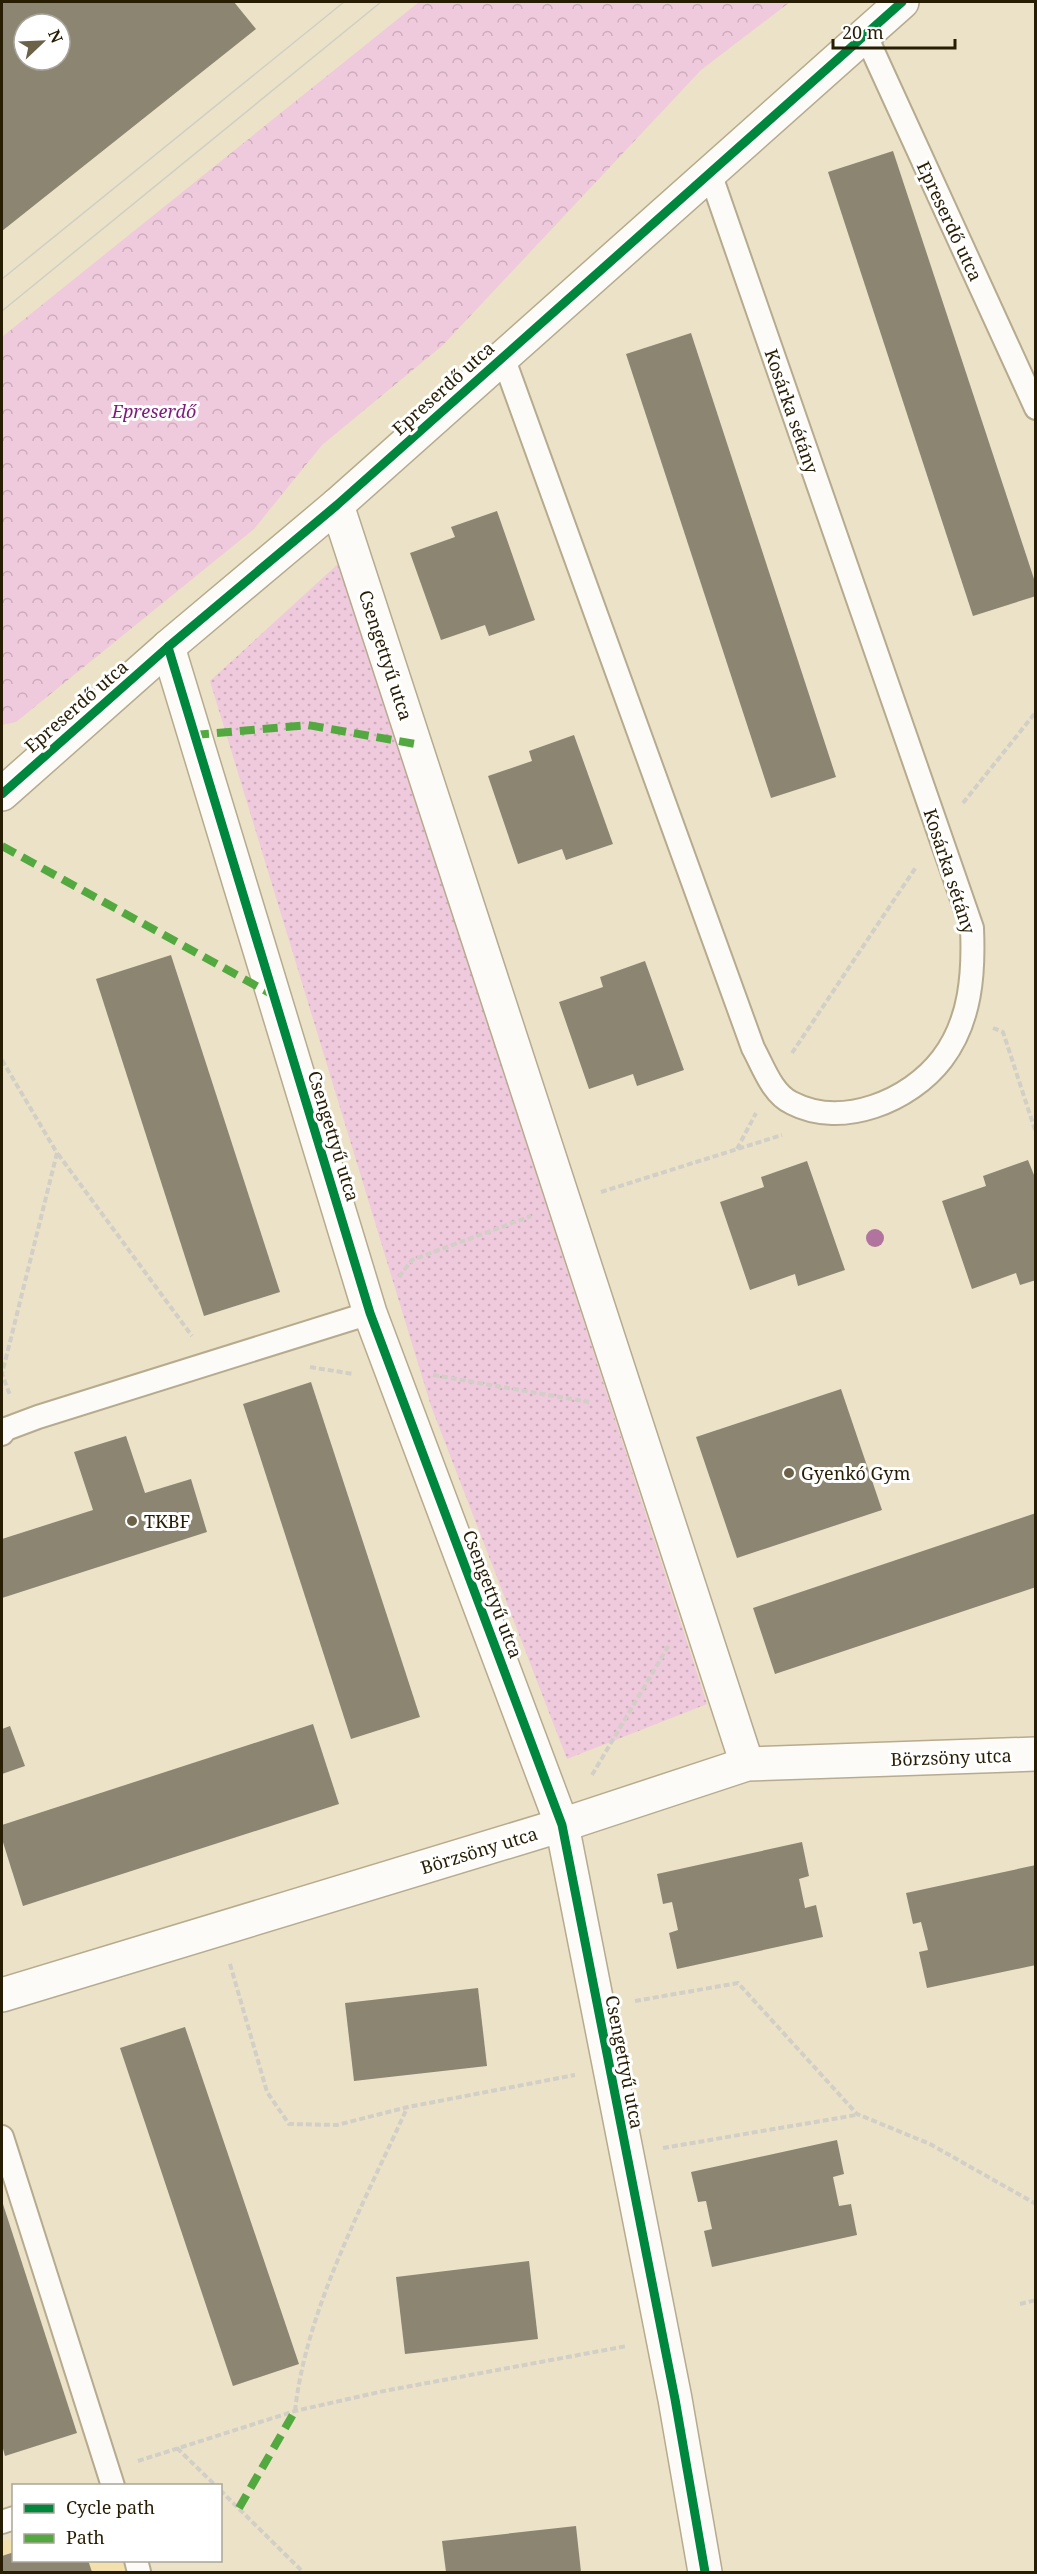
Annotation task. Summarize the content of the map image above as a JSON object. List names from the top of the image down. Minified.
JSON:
{"streets":{"street":["Epreserdő utca","Csengettyű utca","Börzsöny utca"],"lane":["Kosárka sétány"]},"crossings":[["Epreserdő utca","Kosárka sétány"],["Epreserdő utca","Csengettyű utca"],["Csengettyű utca","Börzsöny utca"]],"parks":["Epreserdő"],"places":["Gyenkó Gym","TKBF"],"legend":["Cycle path","Path"],"scale_bar":"20 m","north":"top right"}
